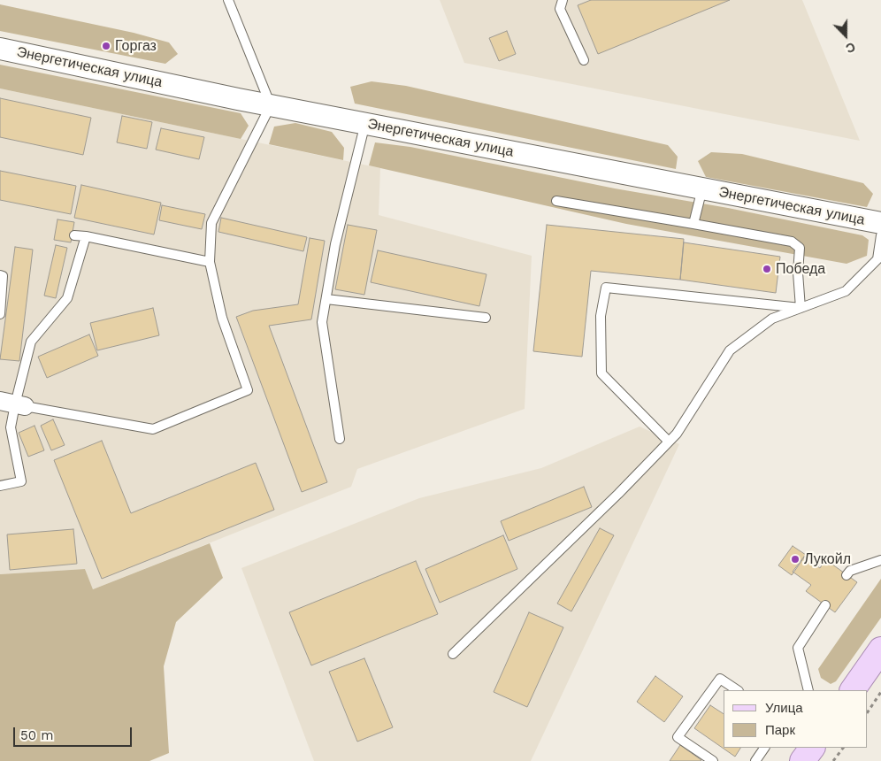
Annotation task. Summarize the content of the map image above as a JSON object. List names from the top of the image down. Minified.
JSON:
{"streets":{"street":["Энергетическая улица"]},"places":["Горгаз","Победа","Лукойл"],"legend":["Улица","Парк"],"scale_bar":"50 m","north":"bottom"}
